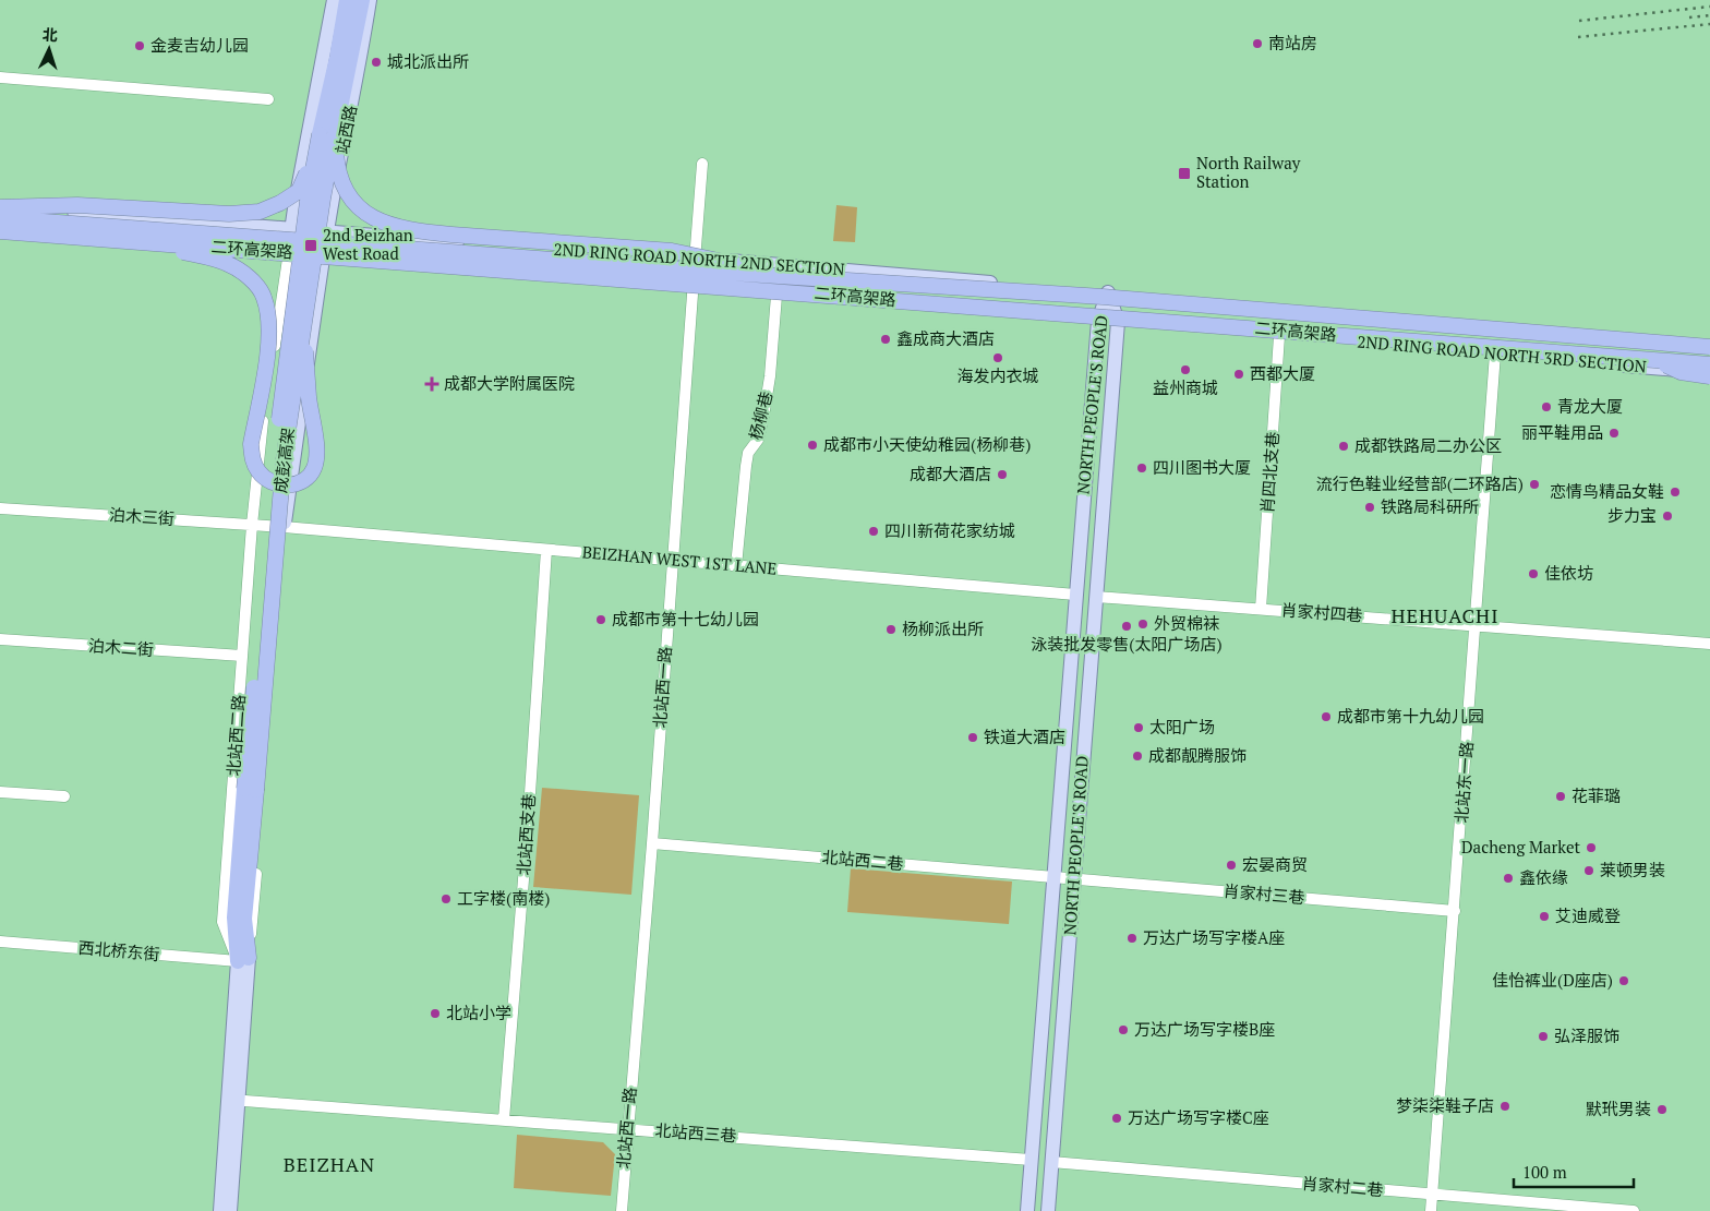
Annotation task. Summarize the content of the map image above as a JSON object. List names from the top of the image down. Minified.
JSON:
{"streets":{"highway":["二环高架路","成彭高架"],"main road":["站西路","2ND RING ROAD NORTH 2ND SECTION","2ND RING ROAD NORTH 3RD SECTION","NORTH PEOPLE'S ROAD","北站西二路"],"street":["杨柳巷","肖四北支巷","泊木三街","BEIZHAN WEST 1ST LANE","肖家村四巷","泊木二街","北站西一路","北站东一路","北站西支巷","北站西二巷","肖家村三巷","西北桥东街","北站西三巷","肖家村二巷"]},"crossings":[["站西路","2ND RING ROAD NORTH 2ND SECTION"],["站西路","北站西二路"],["2ND RING ROAD NORTH 2ND SECTION","2ND RING ROAD NORTH 3RD SECTION"],["2ND RING ROAD NORTH 2ND SECTION","NORTH PEOPLE'S ROAD"],["2ND RING ROAD NORTH 2ND SECTION","杨柳巷"],["2ND RING ROAD NORTH 2ND SECTION","北站西一路"],["2ND RING ROAD NORTH 2ND SECTION","北站西二路"],["2ND RING ROAD NORTH 3RD SECTION","NORTH PEOPLE'S ROAD"],["2ND RING ROAD NORTH 3RD SECTION","肖四北支巷"],["2ND RING ROAD NORTH 3RD SECTION","北站东一路"],["NORTH PEOPLE'S ROAD","BEIZHAN WEST 1ST LANE"],["NORTH PEOPLE'S ROAD","肖家村四巷"],["NORTH PEOPLE'S ROAD","北站西二巷"],["NORTH PEOPLE'S ROAD","肖家村三巷"],["NORTH PEOPLE'S ROAD","北站西三巷"],["NORTH PEOPLE'S ROAD","肖家村二巷"],["杨柳巷","BEIZHAN WEST 1ST LANE"],["肖四北支巷","肖家村四巷"],["泊木三街","BEIZHAN WEST 1ST LANE"],["泊木三街","北站西二路"],["BEIZHAN WEST 1ST LANE","北站西一路"],["BEIZHAN WEST 1ST LANE","北站西二路"],["BEIZHAN WEST 1ST LANE","北站西支巷"],["肖家村四巷","北站东一路"],["泊木二街","北站西二路"],["北站西一路","北站西二巷"],["北站西一路","北站西三巷"],["北站西二路","西北桥东街"],["北站西二路","北站西三巷"],["北站东一路","肖家村三巷"],["北站东一路","肖家村二巷"],["北站西支巷","北站西三巷"],["北站西二巷","肖家村三巷"]],"districts":["HEHUACHI","BEIZHAN"],"places":{"other":["南站房","金麦吉幼儿园","城北派出所","鑫成商大酒店","海发内衣城","益州商城","西都大厦","青龙大厦","丽平鞋用品","成都市小天使幼稚园(杨柳巷)","成都铁路局二办公区","四川图书大厦","成都大酒店","流行色鞋业经营部(二环路店)","恋情鸟精品女鞋","铁路局科研所","步力宝","四川新荷花家纺城","佳依坊","成都市第十七幼儿园","外贸棉袜","泳装批发零售(太阳广场店)","杨柳派出所","成都市第十九幼儿园","太阳广场","铁道大酒店","成都靓腾服饰","花菲璐","Dacheng Market","宏晏商贸","莱顿男装","鑫依缘","工字楼(南楼)","艾迪威登","万达广场写字楼A座","佳怡裤业(D座店)","北站小学","万达广场写字楼B座","弘泽服饰","梦柒柒鞋子店","默玳男装","万达广场写字楼C座"],"transit":["North Railway Station","2nd Beizhan West Road"],"health":["成都大学附属医院"]},"scale_bar":"100 m","north":"top"}
